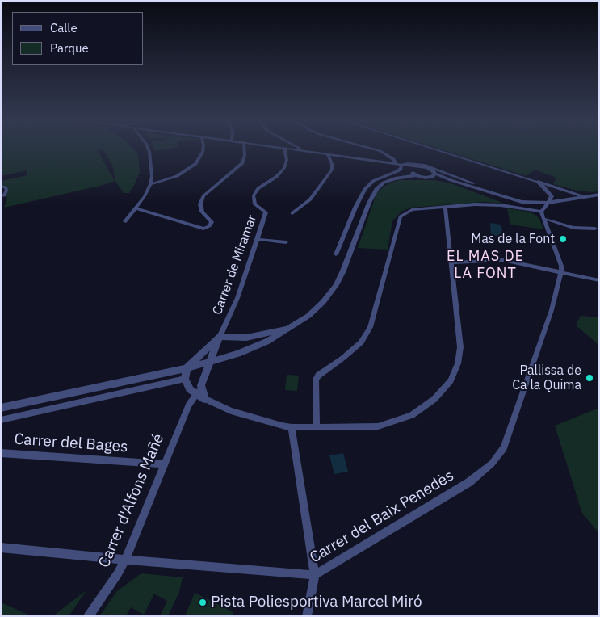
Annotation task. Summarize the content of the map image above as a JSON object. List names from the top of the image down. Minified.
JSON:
{"streets":{"street":["Carrer de Miramar","Carrer del Bages","Carrer d'Alfons Mañé","Carrer del Baix Penedès"]},"crossings":[["Carrer del Bages","Carrer d'Alfons Mañé"],["Carrer d'Alfons Mañé","Carrer del Baix Penedès"]],"districts":["EL MAS DE LA FONT"],"places":["Mas de la Font","Pallissa de Ca la Quima","Pista Poliesportiva Marcel Miró"],"legend":["Calle","Parque"]}
